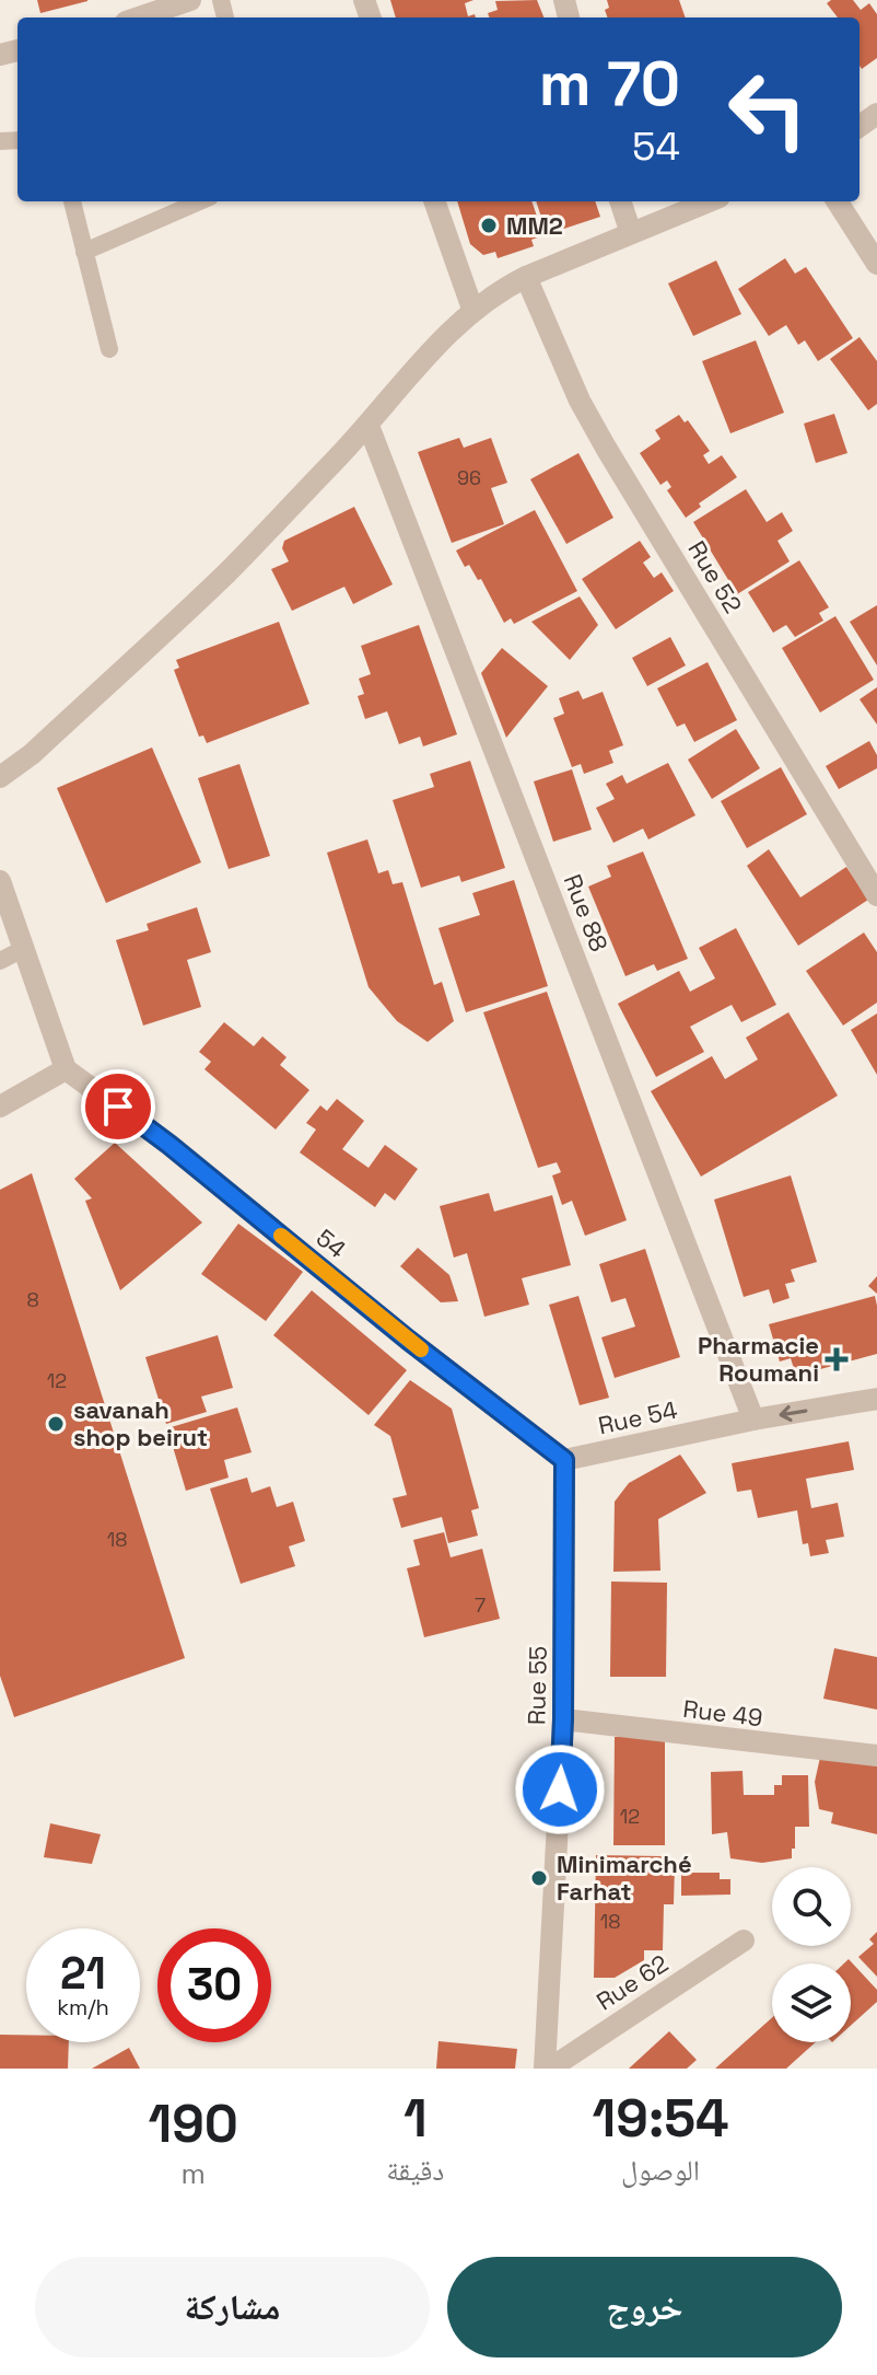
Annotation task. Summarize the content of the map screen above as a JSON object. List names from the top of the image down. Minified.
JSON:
{"streets":{"street":["Rue 52","Rue 88","54","Rue 54","Rue 55","Rue 49","Rue 62"]},"crossings":[["Rue 88","Rue 54"],["54","Rue 54"],["54","Rue 55"],["Rue 54","Rue 55"],["Rue 55","Rue 49"],["Rue 55","Rue 62"]],"one_way":["Rue 54"],"places":{"other":["MM2","savanah shop beirut","Minimarché Farhat"],"health":["Pharmacie Roumani"]},"house_numbers":["96","8","12","18","7","12","18"],"page":{"turn":["70 m","54"],"speed":"21 km/h","limit":"30","eta":["19:54","الوصول","1","دقيقة","190","m"],"buttons":["خروج","مشاركة"]}}
